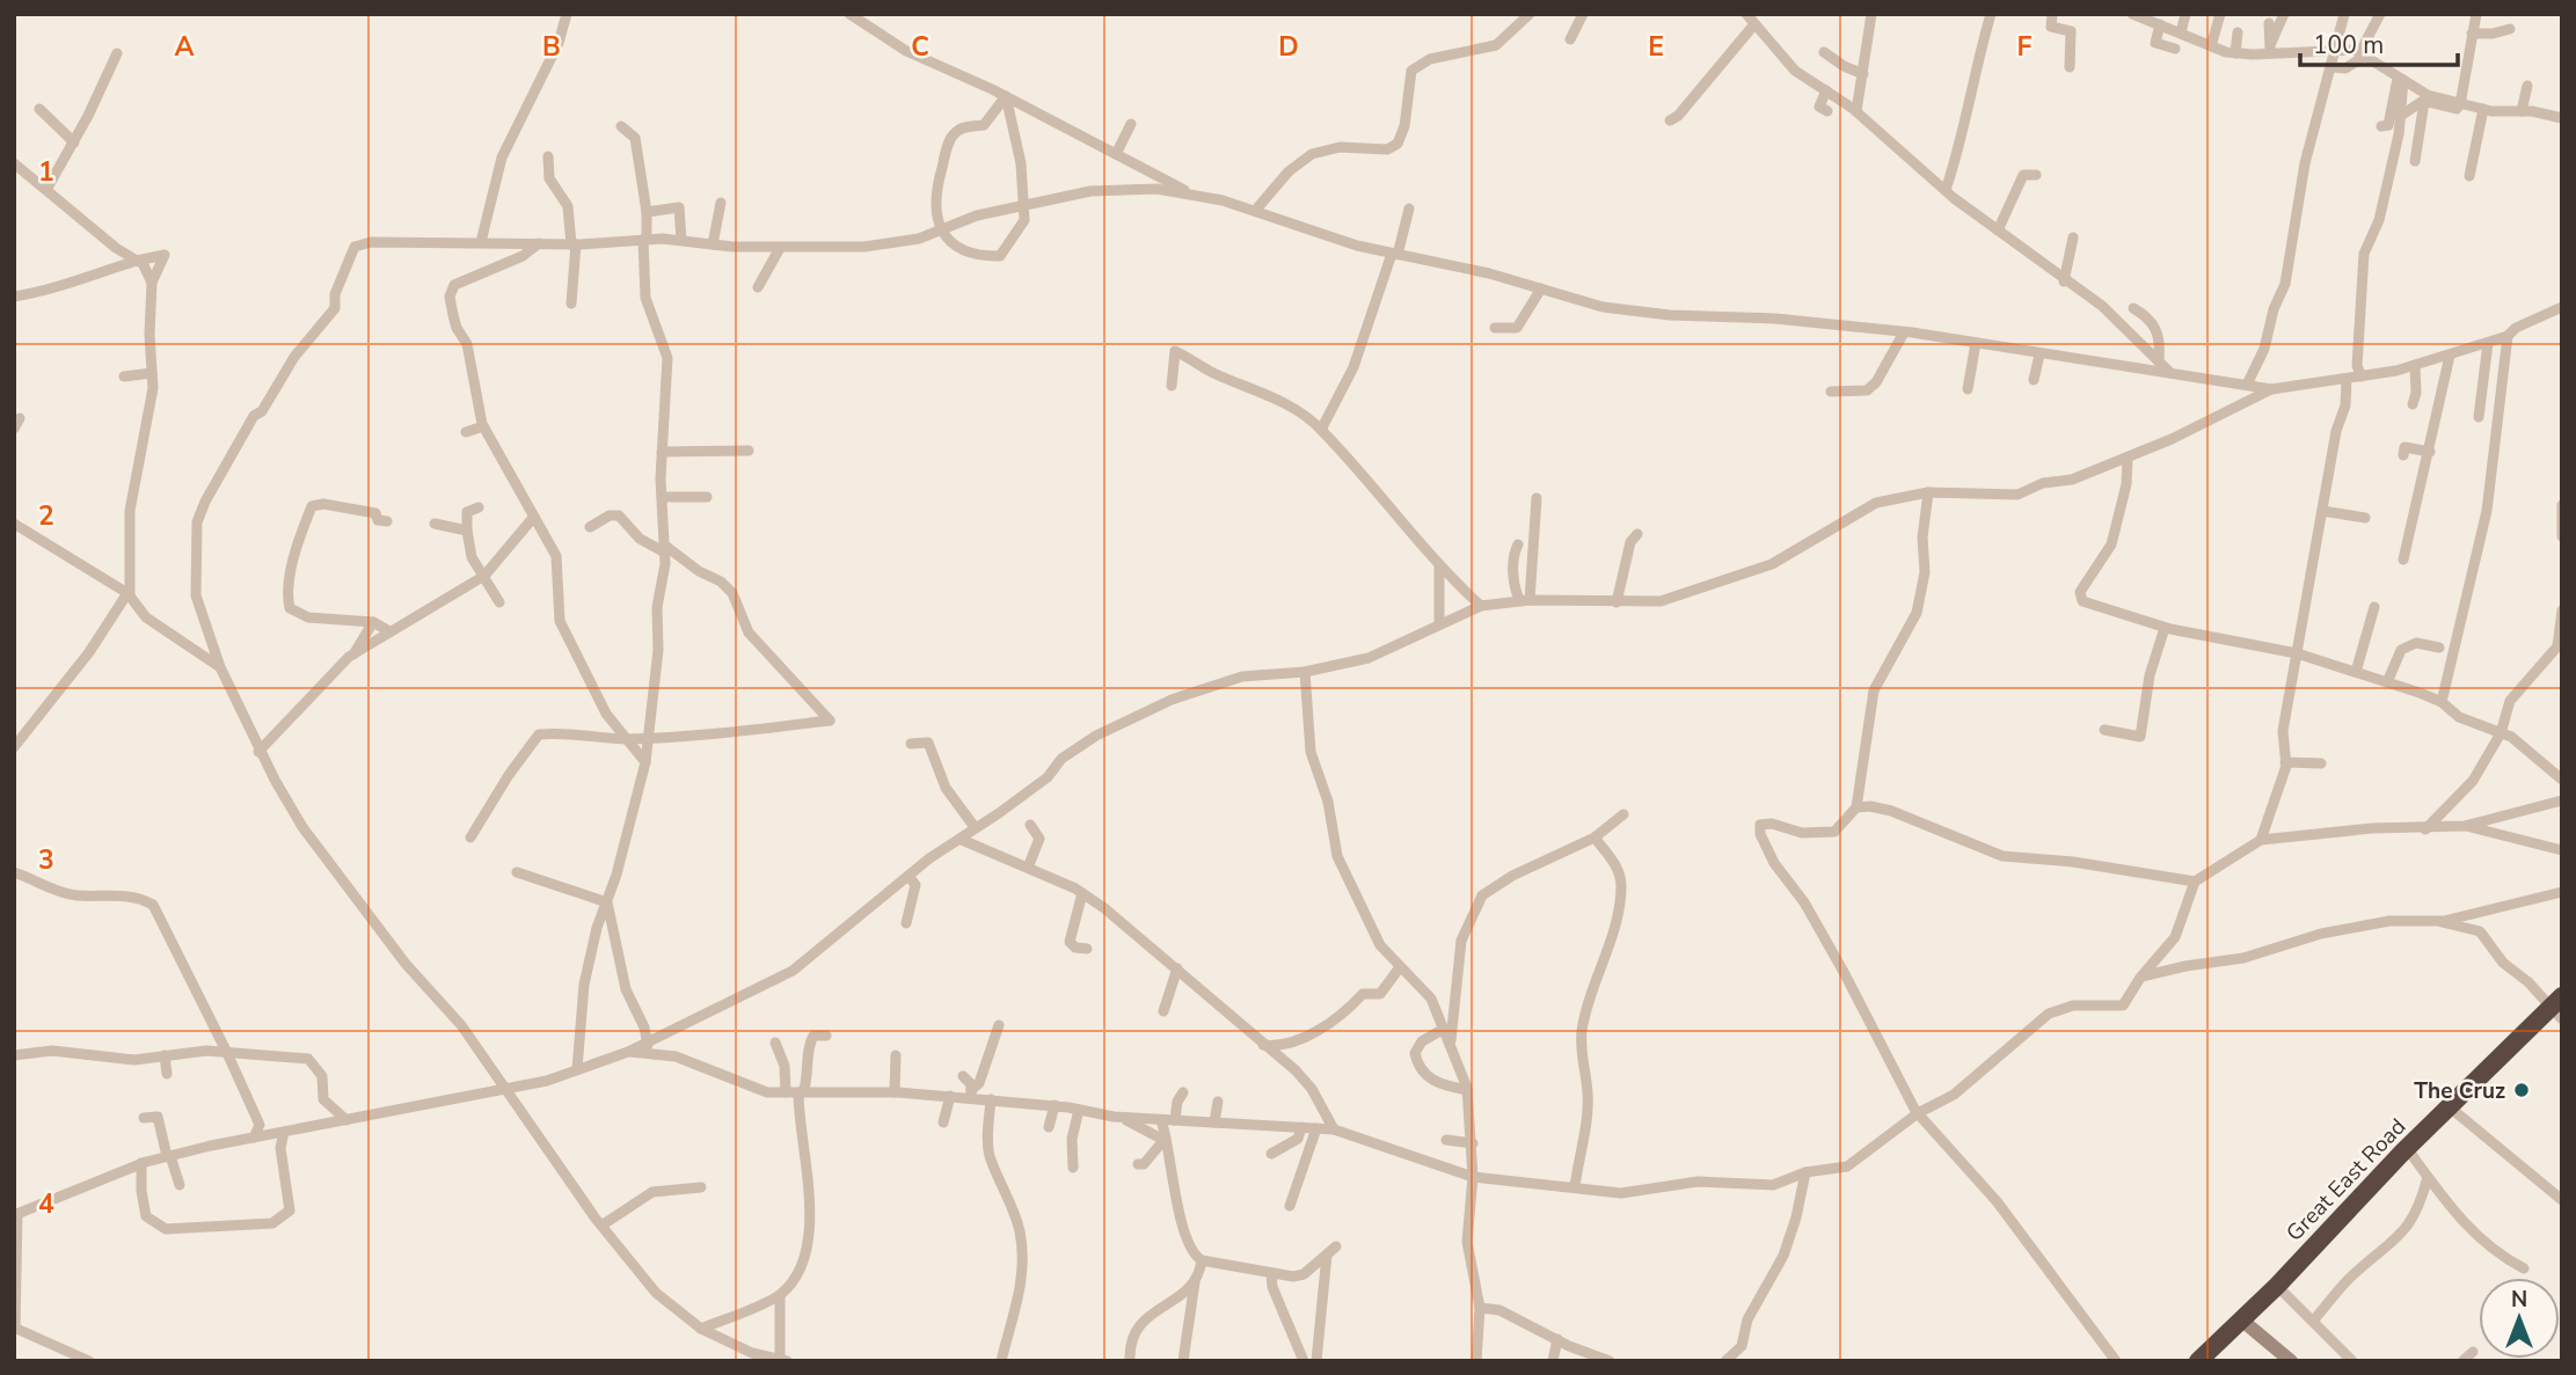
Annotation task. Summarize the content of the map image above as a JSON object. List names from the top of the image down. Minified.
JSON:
{"streets":{"highway":["Great East Road"]},"places":["The Cruz"],"scale_bar":"100 m","north":"top","grid":{"columns":["A","B","C","D","E","F"],"rows":["1","2","3","4"]}}
